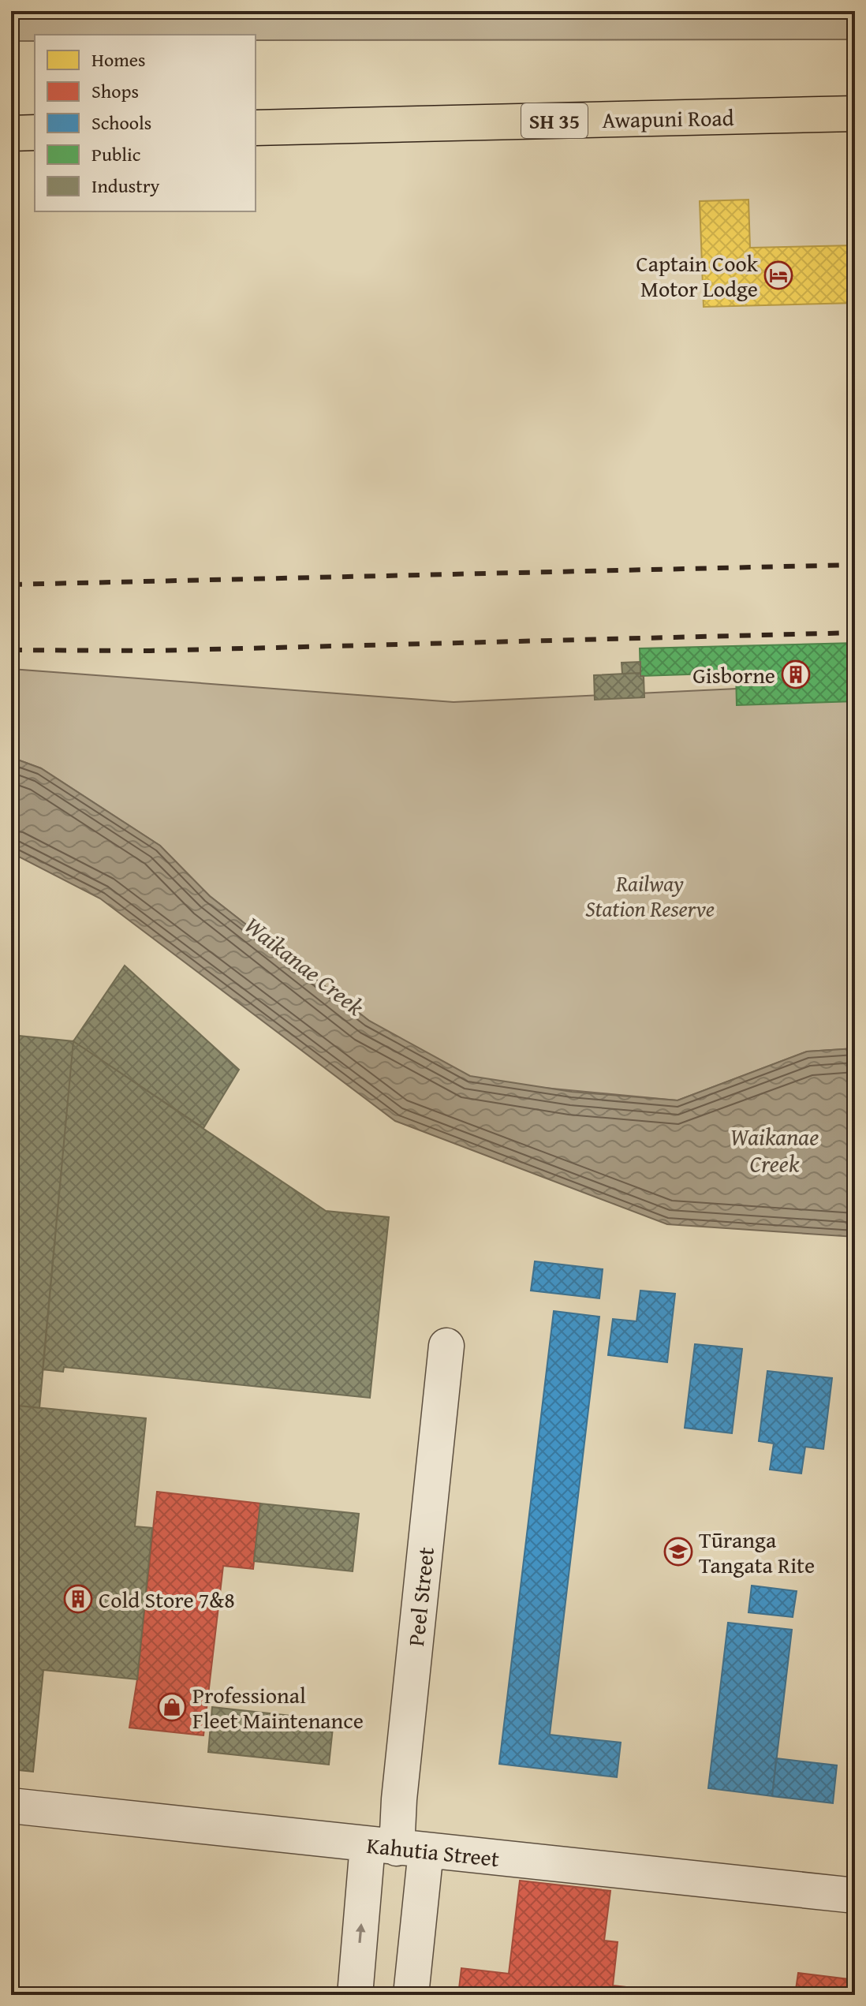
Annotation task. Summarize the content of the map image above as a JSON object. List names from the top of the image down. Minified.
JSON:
{"streets":{"highway":["Awapuni Road","SH 35"],"street":["Peel Street","Kahutia Street"]},"crossings":[["Peel Street","Kahutia Street"]],"water":["Waikanae Creek"],"parks":["Railway Station Reserve"],"places":{"hotel":["Captain Cook Motor Lodge"],"building":["Gisborne","Cold Store 7&8"],"school or university":["Tūranga Tangata Rite"],"shop":["Professional Fleet Maintenance"]},"legend":["Homes","Shops","Schools","Public","Industry"]}
